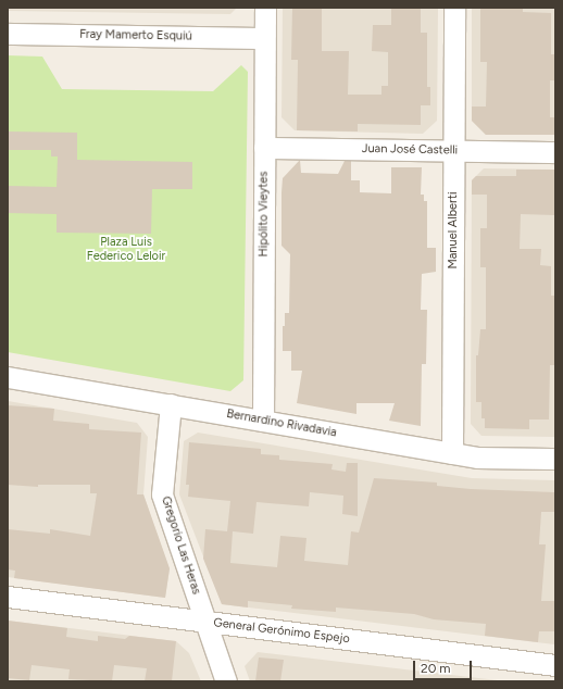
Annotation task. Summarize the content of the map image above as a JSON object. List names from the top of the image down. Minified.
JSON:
{"streets":{"street":["Fray Mamerto Esquiú","Juan José Castelli","Hipólito Vieytes","Manuel Alberti","Bernardino Rivadavia","Gregorio Las Heras","General Gerónimo Espejo"]},"crossings":[["Fray Mamerto Esquiú","Hipólito Vieytes"],["Juan José Castelli","Hipólito Vieytes"],["Juan José Castelli","Manuel Alberti"],["Hipólito Vieytes","Bernardino Rivadavia"],["Manuel Alberti","Bernardino Rivadavia"],["Bernardino Rivadavia","Gregorio Las Heras"],["Gregorio Las Heras","General Gerónimo Espejo"]],"parks":["Plaza Luis Federico Leloir"],"scale_bar":"20 m"}
